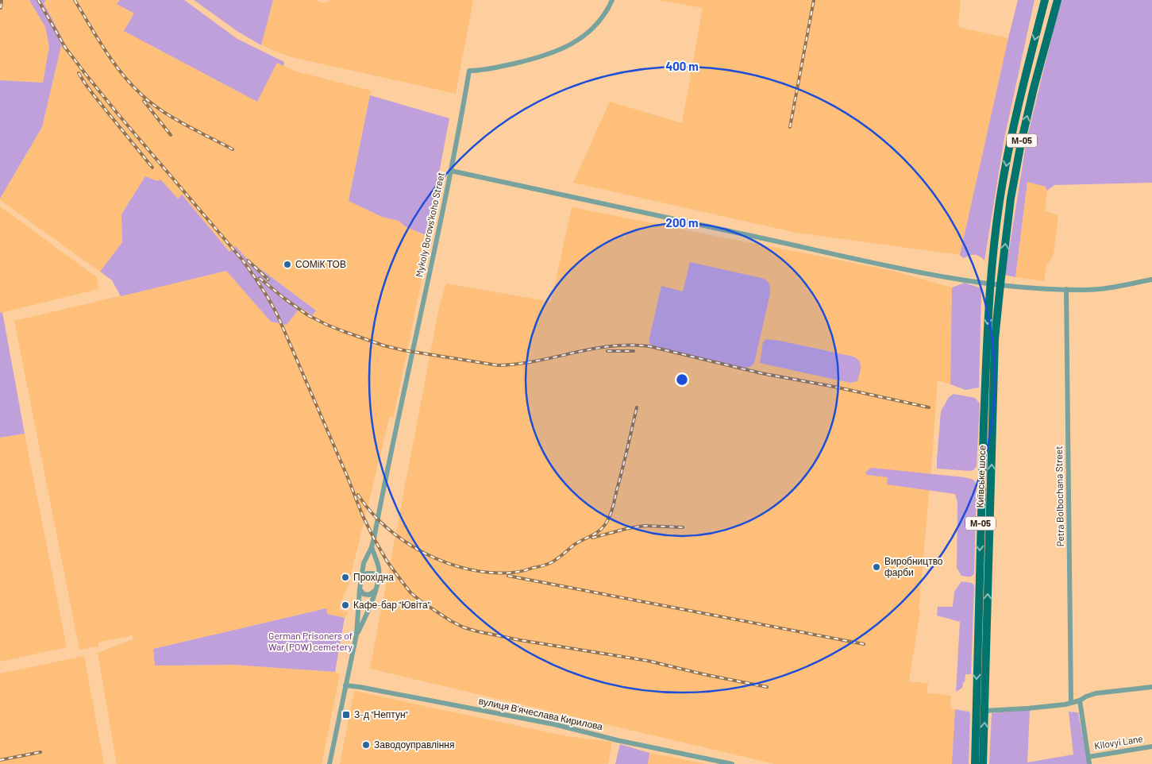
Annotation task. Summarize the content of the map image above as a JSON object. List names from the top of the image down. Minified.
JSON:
{"streets":{"main road":["М-05","Київське шосе"],"street":["Mykoly Borovs'koho Street","Petra Bolbochana Street","вулиця Вʼячеслава Кирилова","Kilovyi Lane"]},"crossings":[["М-05","Київське шосе"],["Mykoly Borovs'koho Street","вулиця Вʼячеслава Кирилова"]],"parks":["German Prisoners of War (POW) cemetery"],"places":{"other":["СОМіК ТОВ","Виробництво фарби","Прохідна","Кафе-бар \"Ювіта\"","Заводоуправління"],"transit":["З-д \"Нептун\""]},"rings":["400 m","200 m"]}
